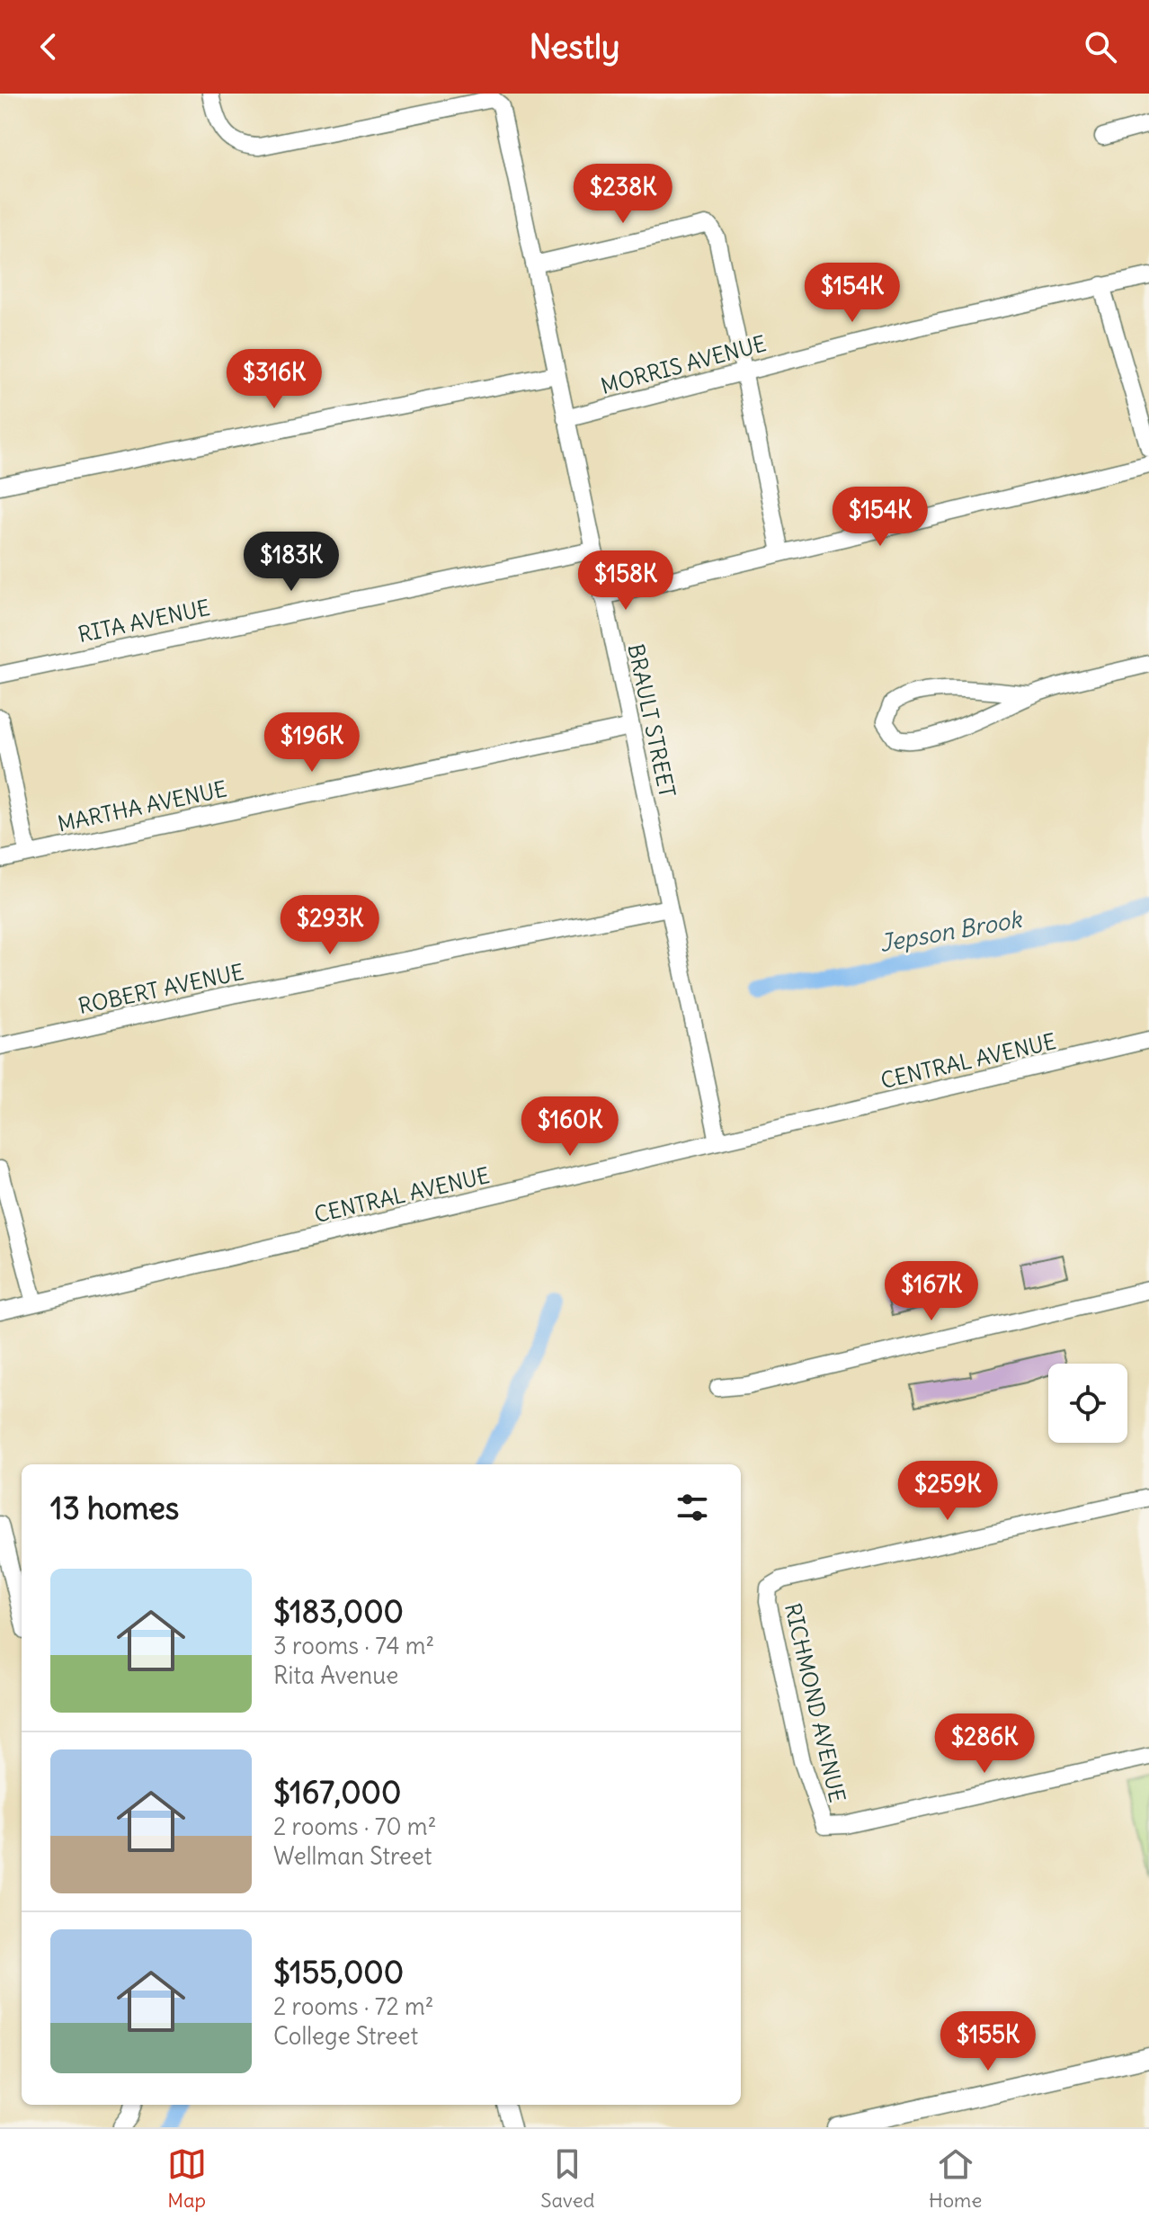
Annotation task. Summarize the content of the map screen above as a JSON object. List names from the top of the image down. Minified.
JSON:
{"streets":{"street":["MORRIS AVENUE","RITA AVENUE","BRAULT STREET","MARTHA AVENUE","ROBERT AVENUE","CENTRAL AVENUE","RICHMOND AVENUE"]},"crossings":[["MORRIS AVENUE","BRAULT STREET"],["RITA AVENUE","BRAULT STREET"],["BRAULT STREET","MARTHA AVENUE"],["BRAULT STREET","ROBERT AVENUE"],["BRAULT STREET","CENTRAL AVENUE"]],"water":["Jepson Brook"],"page":{"header":"Nestly","price":["$238K","$154K","$316K","$154K","$183K","$158K","$196K","$293K","$160K","$167K","$259K","$286K","$155K"],"heading":"13 homes","list":[{"name":"$183,000","note":"3 rooms · 74 m² · Rita Avenue"},{"name":"$167,000","note":"2 rooms · 70 m² · Wellman Street"},{"name":"$155,000","note":"2 rooms · 72 m² · College Street"}],"tabs":["Map","Saved","Home"]}}
